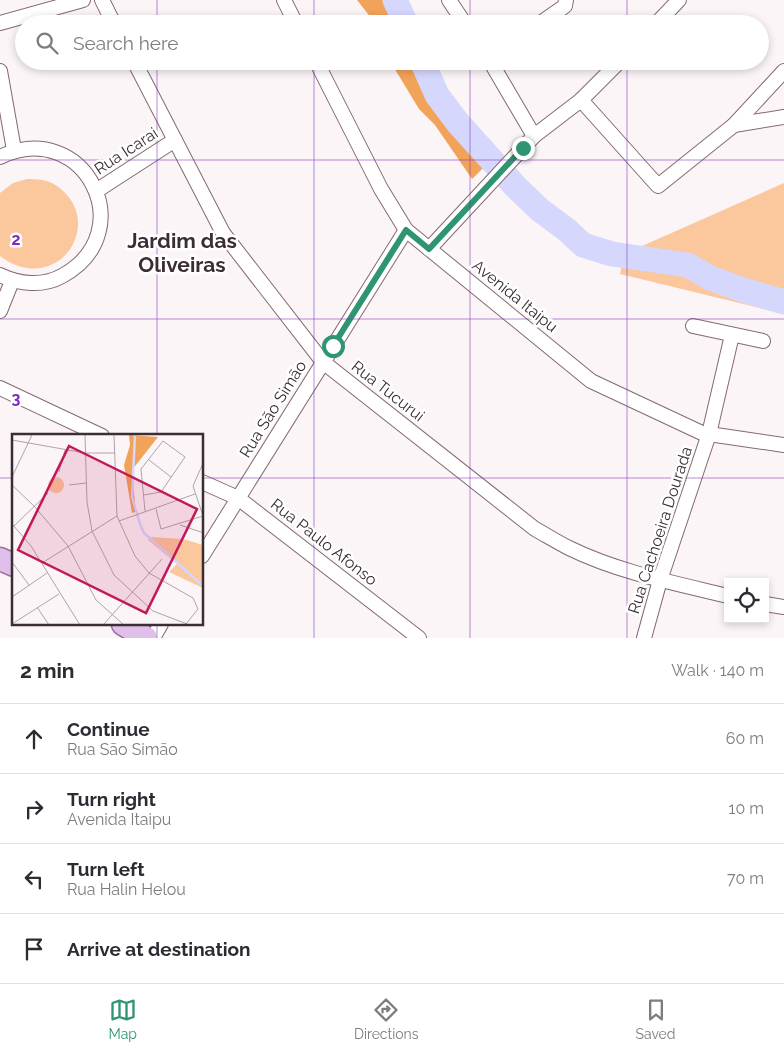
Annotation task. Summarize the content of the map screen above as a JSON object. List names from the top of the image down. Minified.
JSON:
{"streets":{"street":["Rua Icarai","Avenida Itaipu","Rua Tucurui","Rua São Simão","Rua Cachoeira Dourada","Rua Paulo Afonso"]},"crossings":[["Rua Icarai","Rua Tucurui"],["Avenida Itaipu","Rua São Simão"],["Avenida Itaipu","Rua Cachoeira Dourada"],["Rua Tucurui","Rua São Simão"],["Rua Tucurui","Rua Cachoeira Dourada"],["Rua São Simão","Rua Paulo Afonso"]],"districts":["Jardim das Oliveiras"],"page":{"search":"Search here","heading":["2 min","Walk · 140 m"],"list":[["Continue","Rua São Simão","60 m"],["Turn right","Avenida Itaipu","10 m"],["Turn left","Rua Halin Helou","70 m"],"Arrive at destination"],"nav":["Map","Directions","Saved"]},"grid":{"rows":["2","3"]}}
